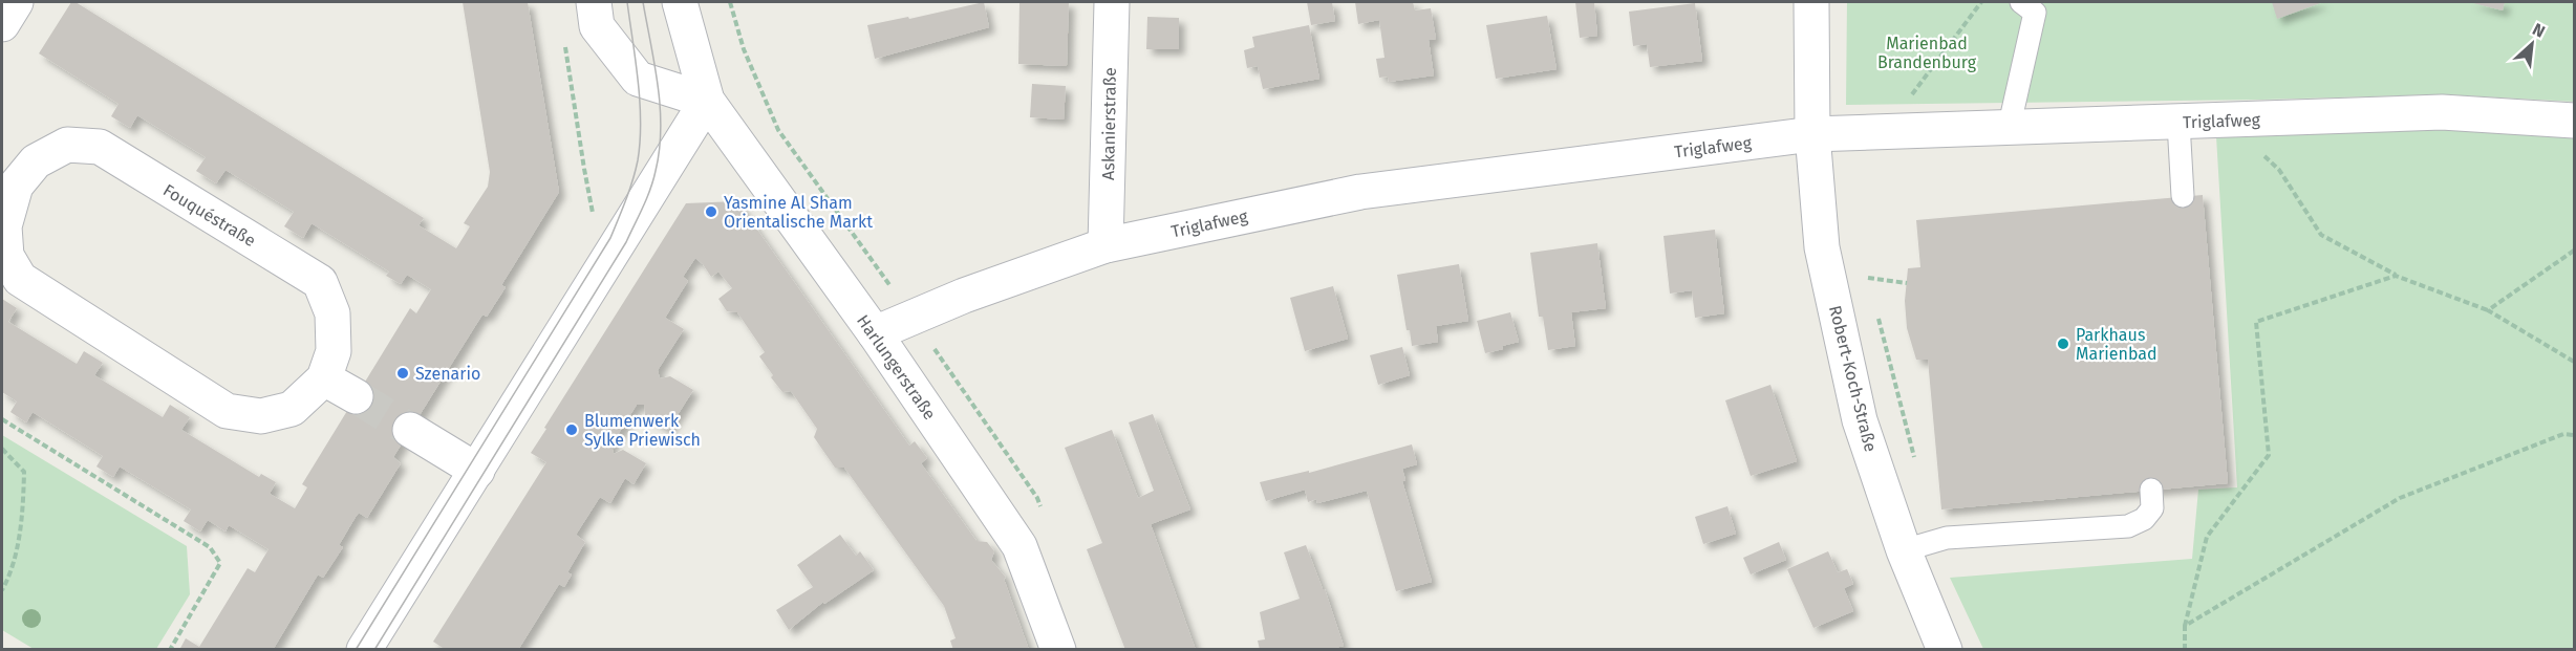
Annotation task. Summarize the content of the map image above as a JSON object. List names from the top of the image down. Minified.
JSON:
{"streets":{"street":["Triglafweg","Askanierstraße","Fouquéstraße","Harlungerstraße","Robert-Koch-Straße"]},"crossings":[["Triglafweg","Askanierstraße"],["Triglafweg","Harlungerstraße"],["Triglafweg","Robert-Koch-Straße"]],"parks":["Marienbad Brandenburg"],"places":["Yasmine Al Sham Orientalische Markt","Parkhaus Marienbad","Szenario","Blumenwerk Sylke Priewisch"],"north":"top right"}
